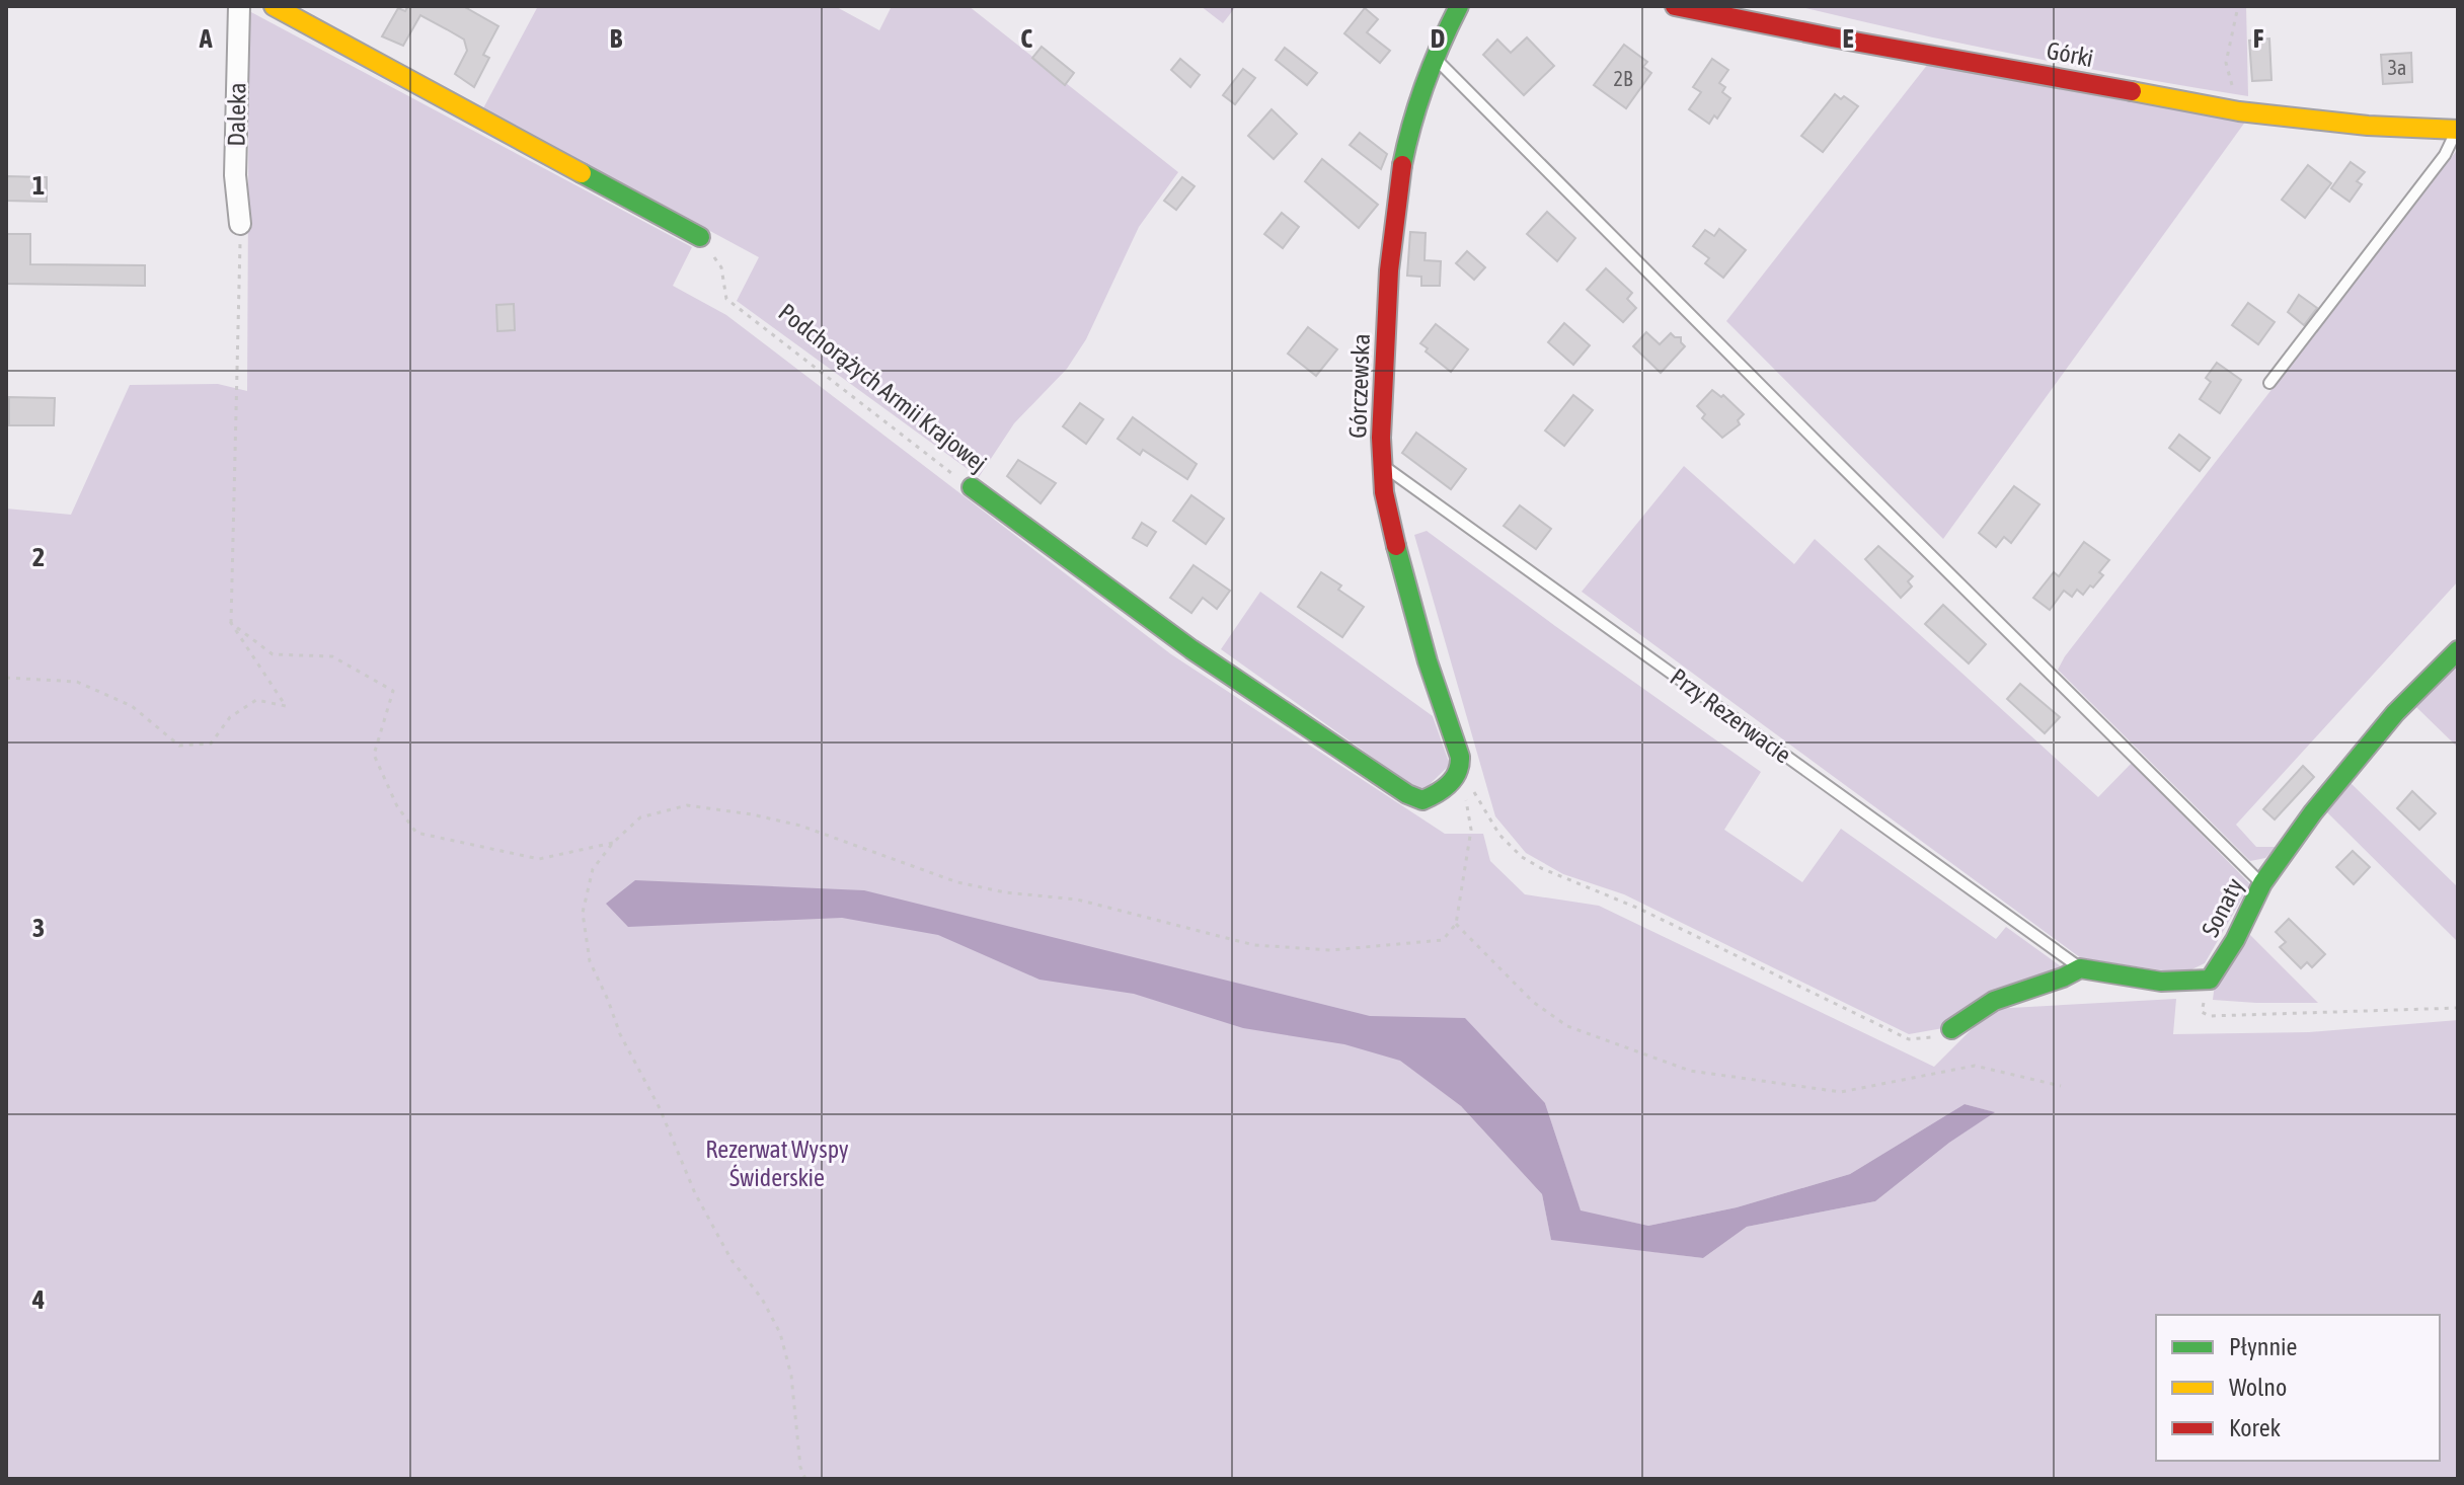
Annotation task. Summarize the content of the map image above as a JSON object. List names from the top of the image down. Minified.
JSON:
{"streets":{"street":["Górki","Daleka","Górczewska","Podchorążych Armii Krajowej","Sonaty"],"lane":["Przy Rezerwacie"]},"crossings":[["Górczewska","Podchorążych Armii Krajowej"],["Górczewska","Przy Rezerwacie"]],"parks":["Rezerwat Wyspy Świderskie"],"house_numbers":["3a","2B"],"legend":["Płynnie","Wolno","Korek"],"grid":{"columns":["A","B","C","D","E","F"],"rows":["1","2","3","4"]}}
